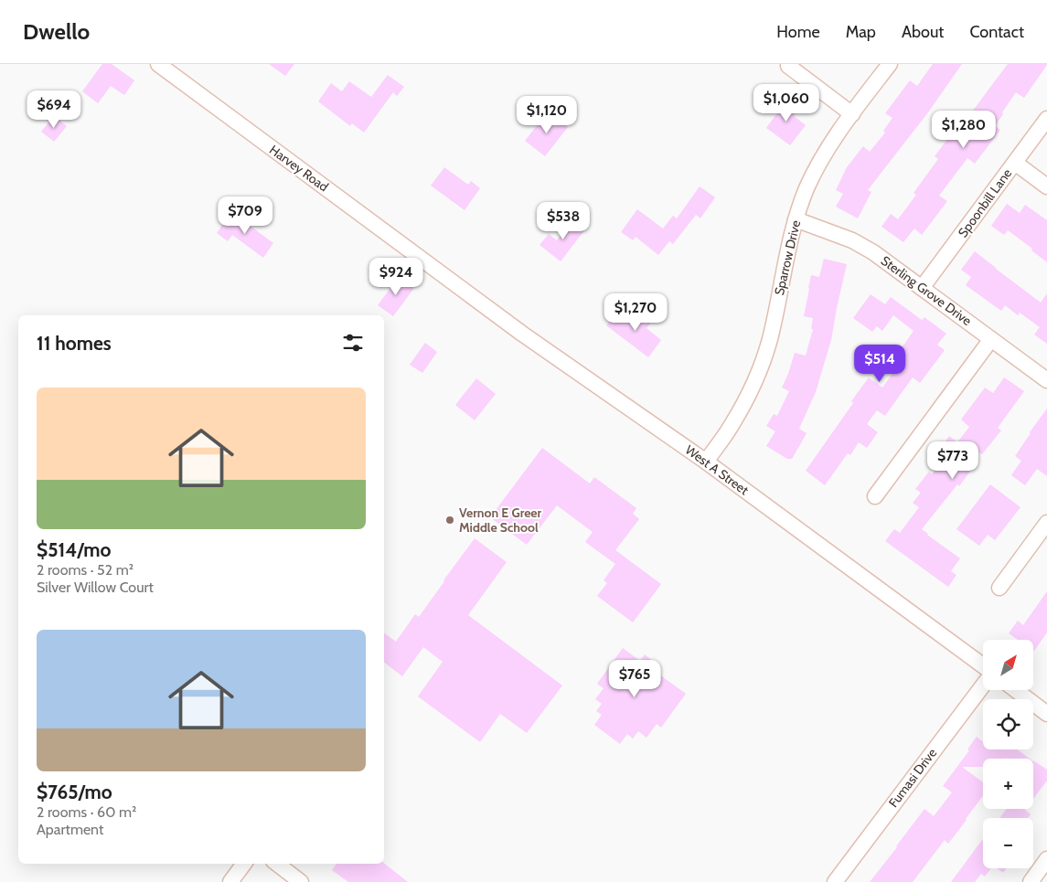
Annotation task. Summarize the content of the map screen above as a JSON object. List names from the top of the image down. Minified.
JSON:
{"streets":{"street":["Harvey Road","Spoonbill Lane","Sparrow Drive","Sterling Grove Drive","West A Street","Fumasi Drive"]},"crossings":[["Harvey Road","West A Street"],["Spoonbill Lane","Sterling Grove Drive"],["Sparrow Drive","Sterling Grove Drive"],["Sparrow Drive","West A Street"]],"places":["Vernon E Greer Middle School"],"north":"top right","page":{"header":"Dwello","nav":["Home","Map","About","Contact"],"price":["$1,060","$694","$1,120","$1,280","$709","$538","$924","$1,270","$514","$773","$765"],"heading":"11 homes","list":[{"name":"$514/mo","note":"2 rooms · 52 m² · Silver Willow Court"},{"name":"$765/mo","note":"2 rooms · 60 m² · Apartment"}],"map_buttons":["+","−"]}}
